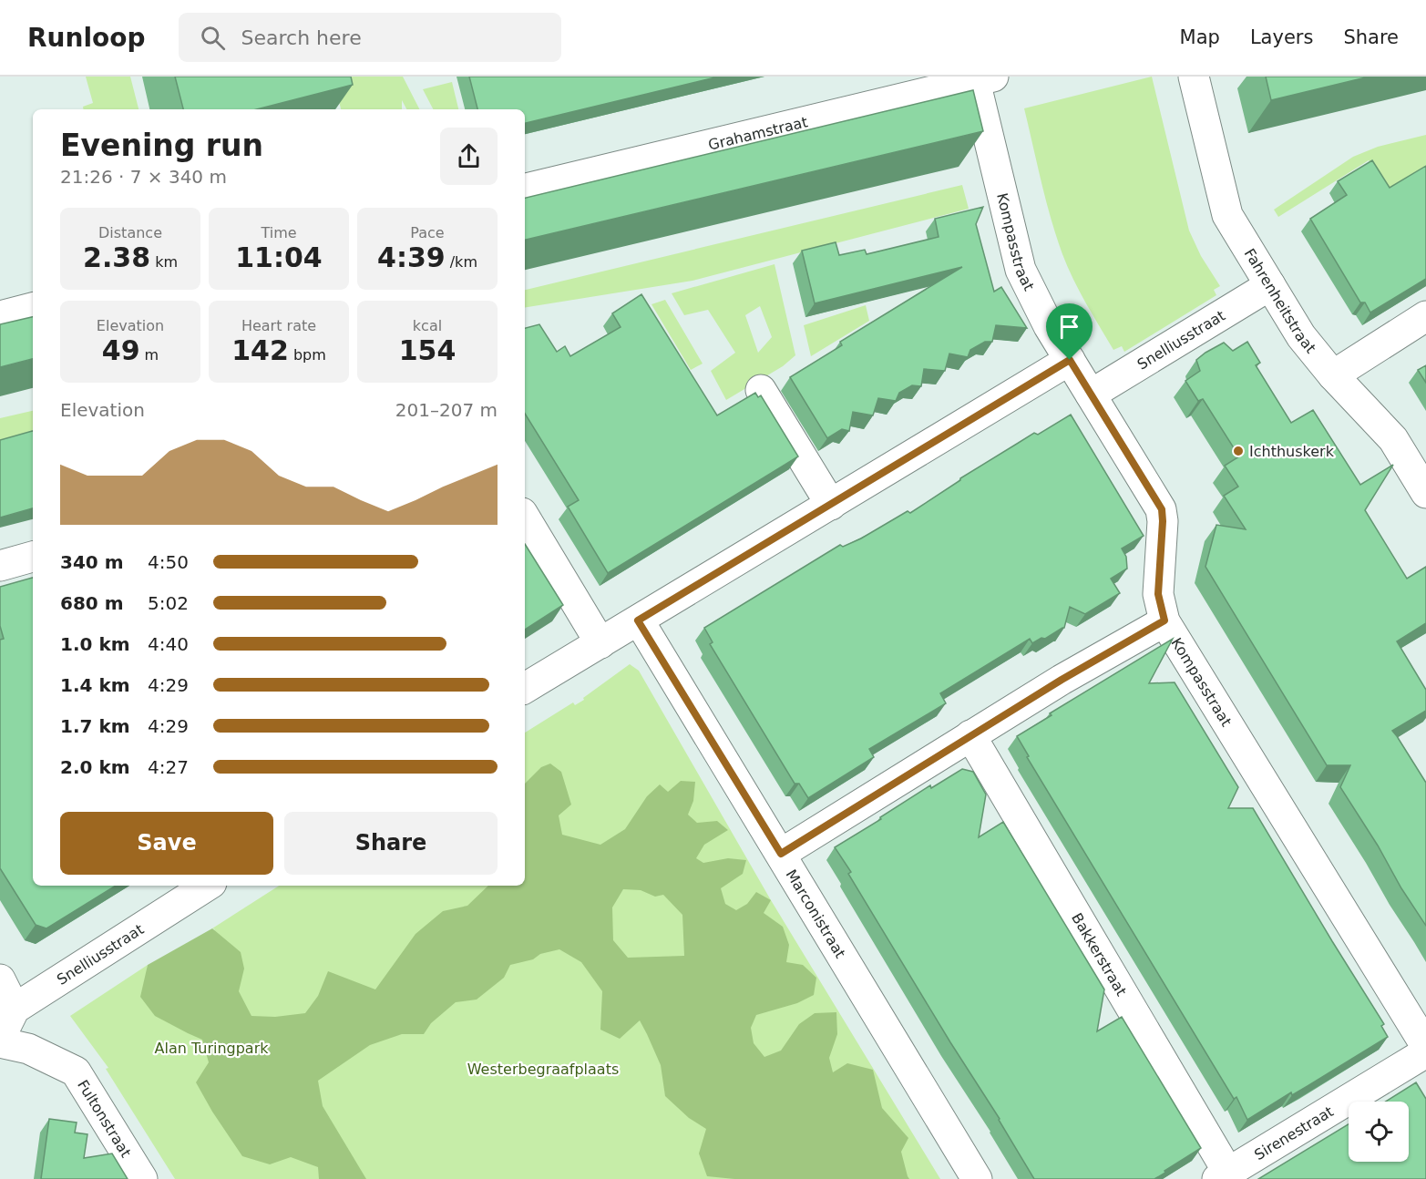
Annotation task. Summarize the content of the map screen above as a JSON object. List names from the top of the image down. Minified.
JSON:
{"streets":{"street":["Grahamstraat","Kompasstraat","Fahrenheitstraat","Snelliusstraat","Marconistraat","Bakkerstraat","Fultonstraat","Sirenestraat"]},"crossings":[["Grahamstraat","Kompasstraat"],["Kompasstraat","Snelliusstraat"],["Fahrenheitstraat","Snelliusstraat"],["Bakkerstraat","Sirenestraat"]],"parks":["Alan Turingpark","Westerbegraafplaats"],"places":["Ichthuskerk"],"page":{"header":"Runloop","search":"Search here","nav":["Map","Layers","Share"],"heading":["Evening run","21:26 · 7 × 340 m"],"stats":[["Distance","2.38 km"],["Time","11:04"],["Pace","4:39 /km"],["Elevation","49 m"],["Heart rate","142 bpm"],["kcal","154"]],"chart":["Elevation","201–207 m"],"list":[{"name":"340 m","note":"4:50"},{"name":"680 m","note":"5:02"},{"name":"1.0 km","note":"4:40"},{"name":"1.4 km","note":"4:29"},{"name":"1.7 km","note":"4:29"},{"name":"2.0 km","note":"4:27"}],"buttons":["Save","Share"]}}
